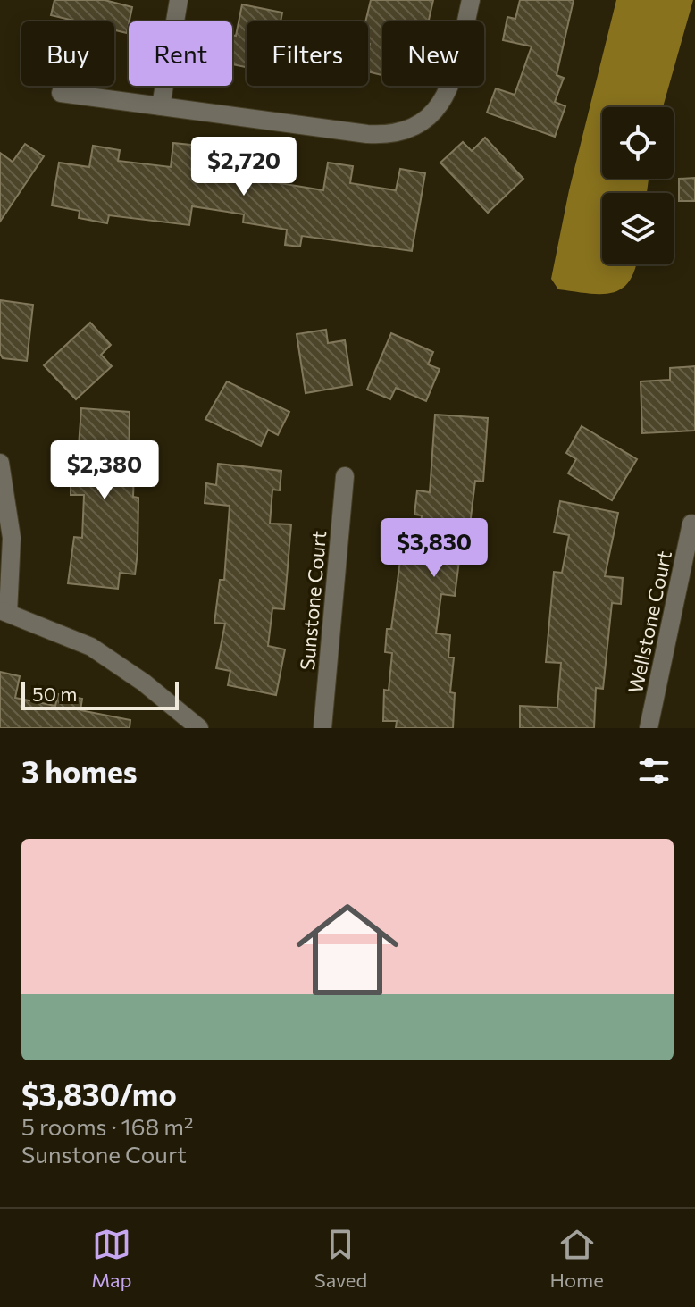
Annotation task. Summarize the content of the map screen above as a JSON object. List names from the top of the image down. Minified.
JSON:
{"streets":{"street":["Sunstone Court","Wellstone Court"]},"scale_bar":"50 m","page":{"chip":["Buy","Rent","Filters","New"],"price":["$2,720","$2,380","$3,830"],"scale":"50 m","heading":"3 homes","list":[{"name":"$3,830/mo","note":"5 rooms · 168 m² · Sunstone Court"}],"tabs":["Map","Saved","Home"]}}
